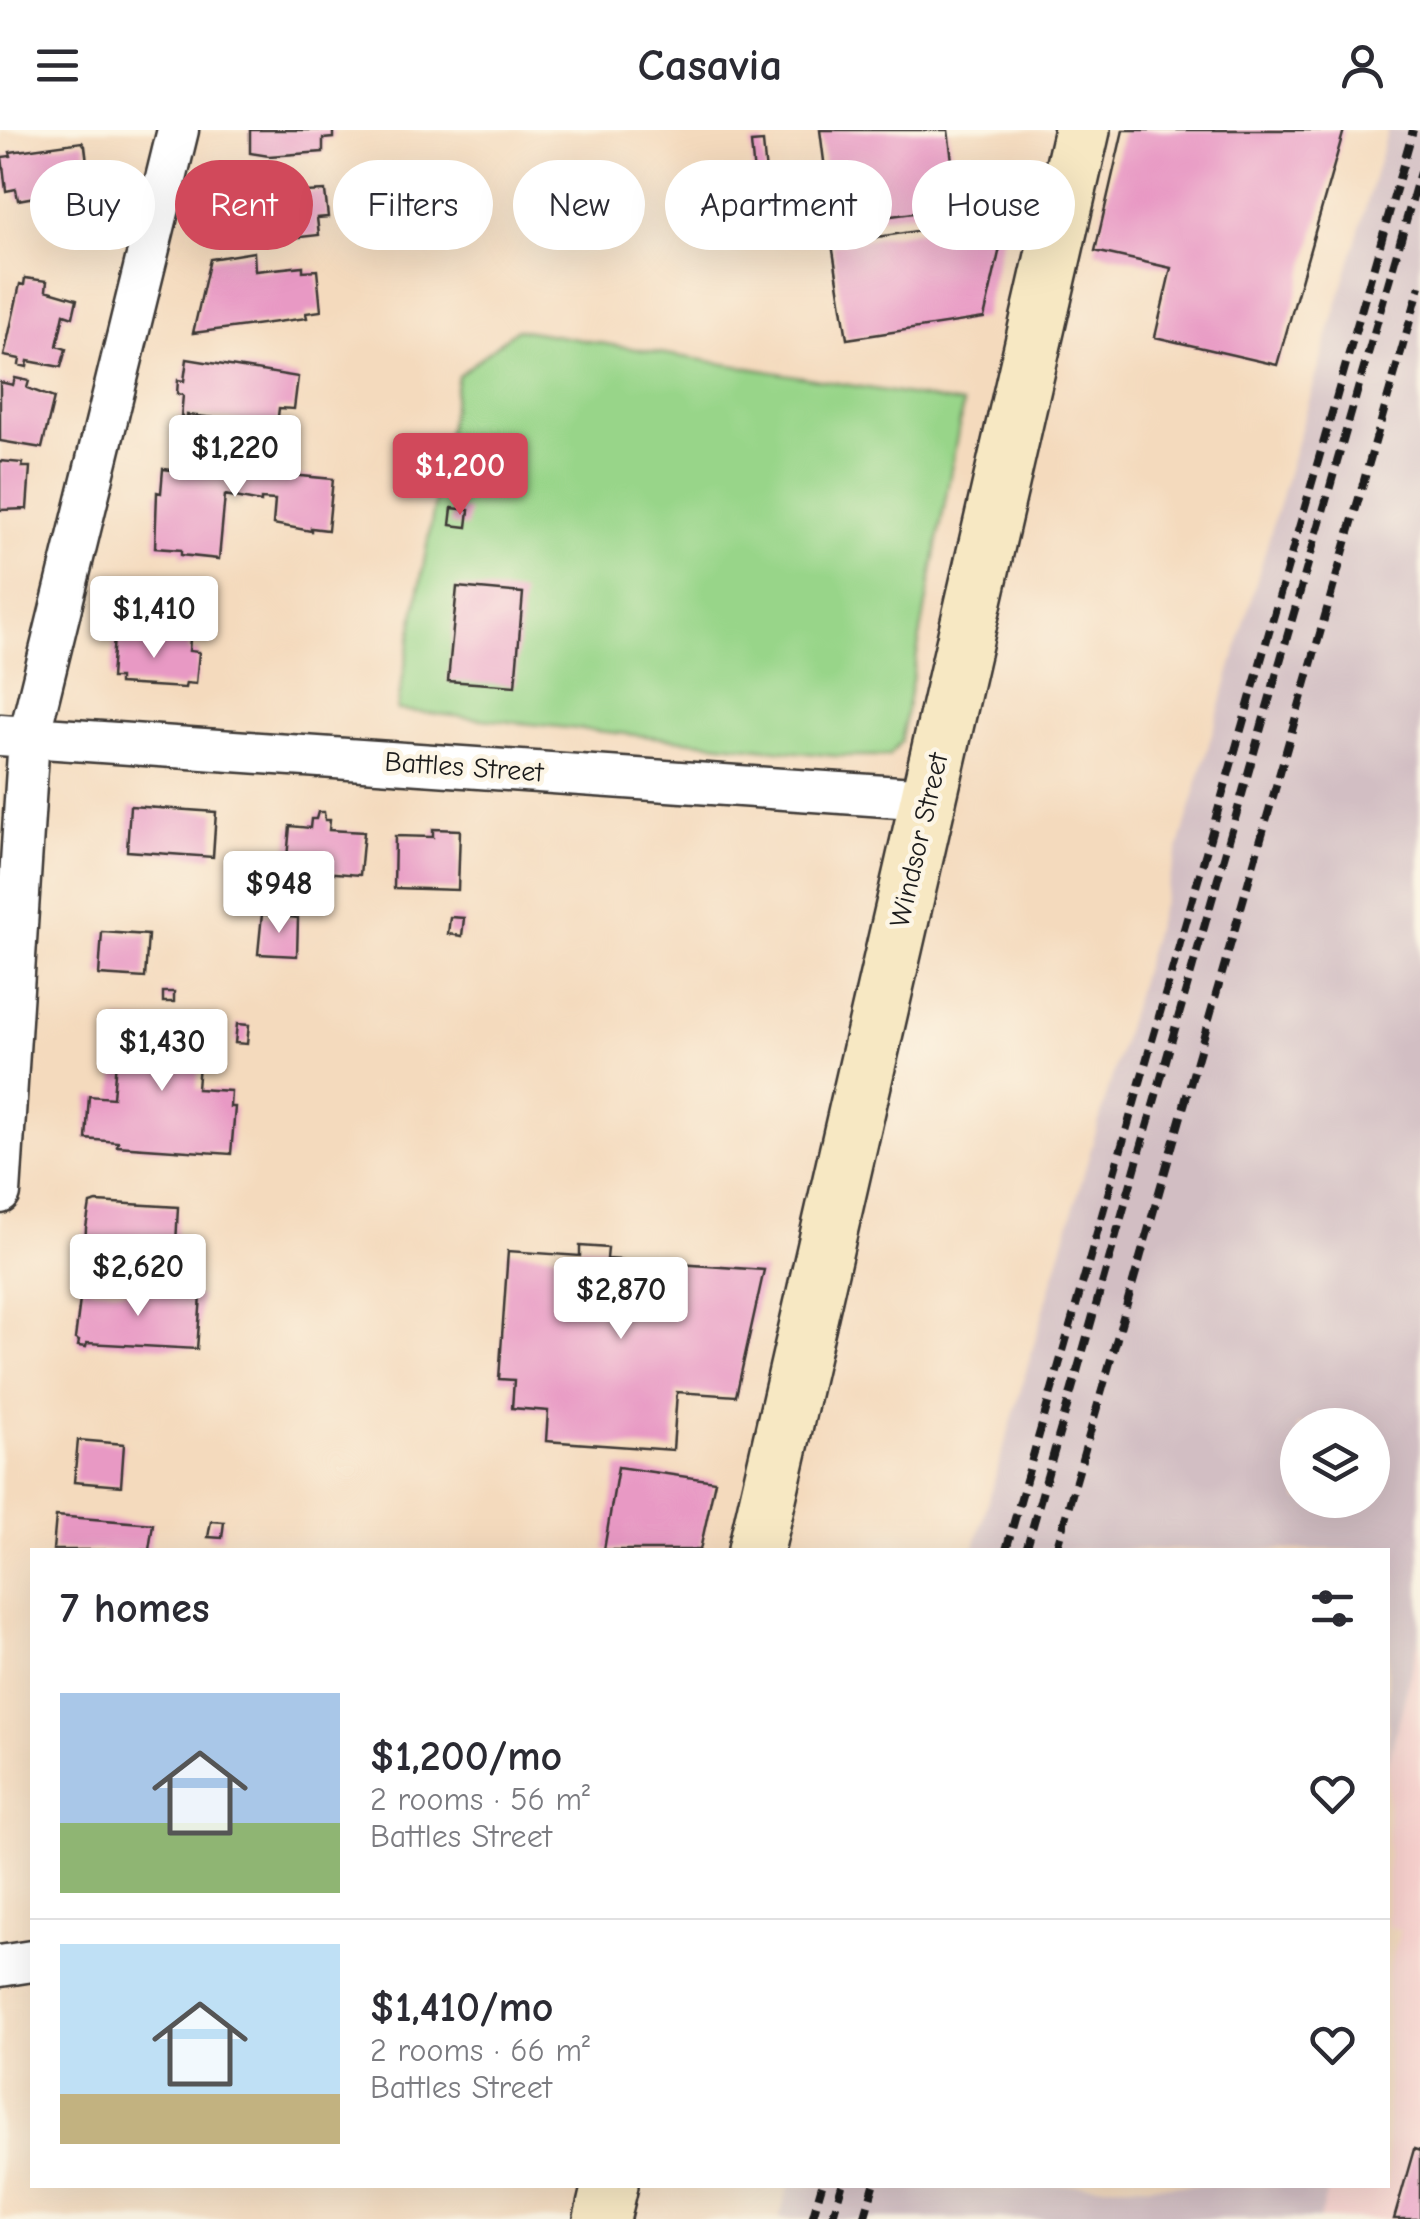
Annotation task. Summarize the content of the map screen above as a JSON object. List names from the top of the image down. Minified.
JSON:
{"streets":{"main road":["Windsor Street"],"street":["Battles Street"]},"crossings":[["Battles Street","Windsor Street"]],"page":{"header":"Casavia","chip":["Buy","Rent","Filters","New","Apartment","House"],"price":["$1,220","$1,200","$1,410","$948","$1,430","$2,620","$2,870"],"heading":"7 homes","list":[{"name":"$1,200/mo","note":"2 rooms · 56 m² · Battles Street"},{"name":"$1,410/mo","note":"2 rooms · 66 m² · Battles Street"}]}}
